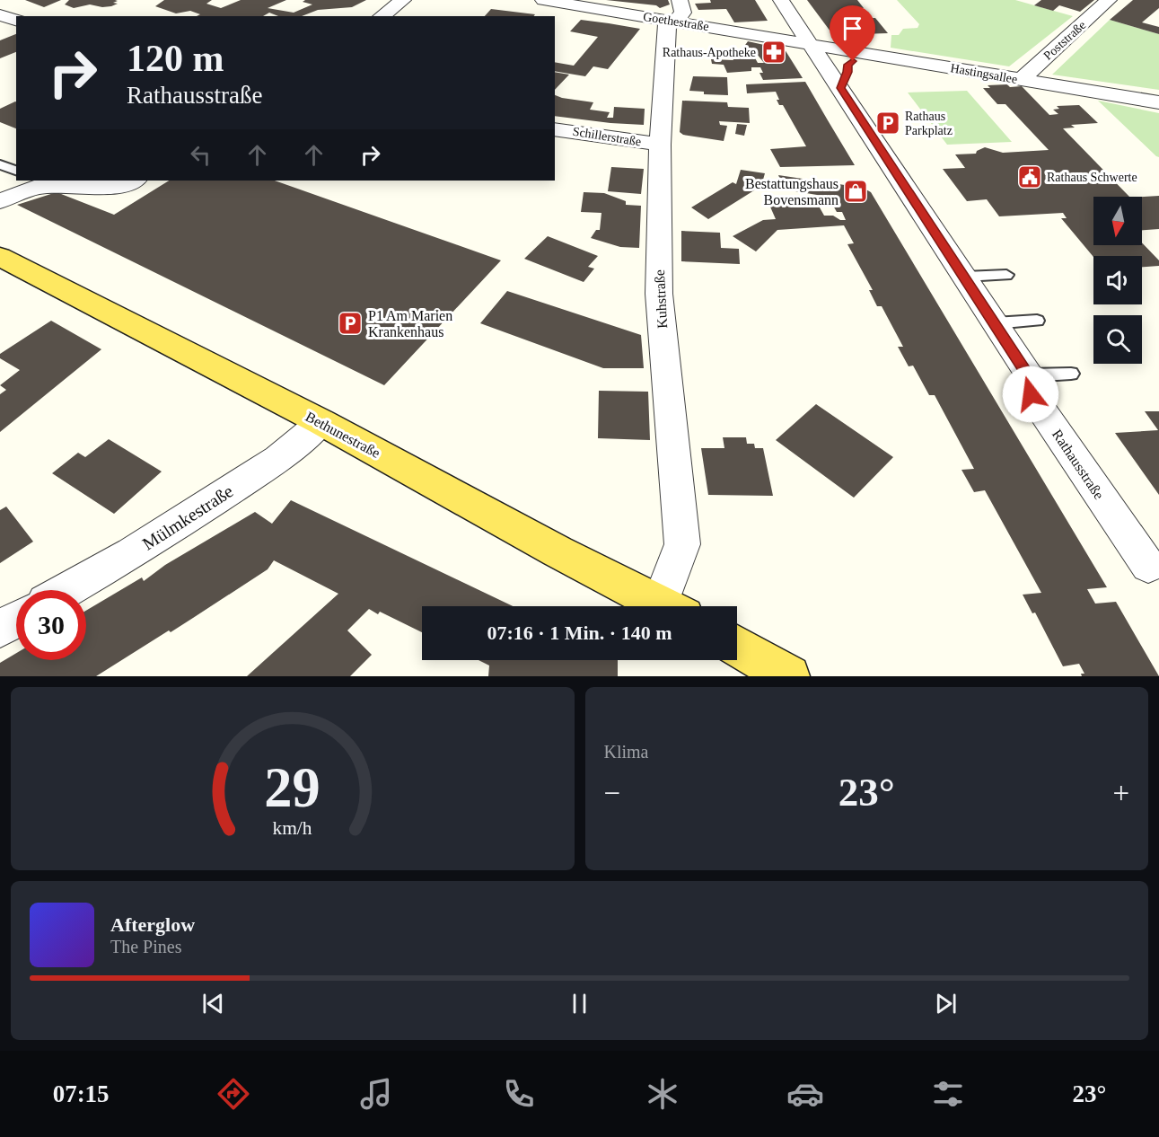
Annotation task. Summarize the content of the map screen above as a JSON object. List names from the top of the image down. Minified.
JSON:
{"streets":{"main road":["Bethunestraße"],"street":["Goethestraße","Poststraße","Hastingsallee","Schillerstraße","Kuhstraße","Rathausstraße","Mülmkestraße"]},"crossings":[["Goethestraße","Hastingsallee"],["Goethestraße","Kuhstraße"],["Goethestraße","Rathausstraße"],["Poststraße","Hastingsallee"],["Hastingsallee","Rathausstraße"],["Schillerstraße","Kuhstraße"],["Bethunestraße","Mülmkestraße"]],"places":{"pharmacy":["Rathaus-Apotheke"],"parking":["Rathaus Parkplatz","P1 Am Marien Krankenhaus"],"public building":["Rathaus Schwerte"],"shop":["Bestattungshaus Bovensmann"]},"north":"bottom","page":{"turn":["120 m","Rathausstraße"],"limit":"30","trip":"07:16 · 1 Min. · 140 m","tile":"Klima","heat":["−","23°","+"],"song":["Afterglow","The Pines"],"tabs":["07:15","23°"],"gauge":["29","km/h"]}}
